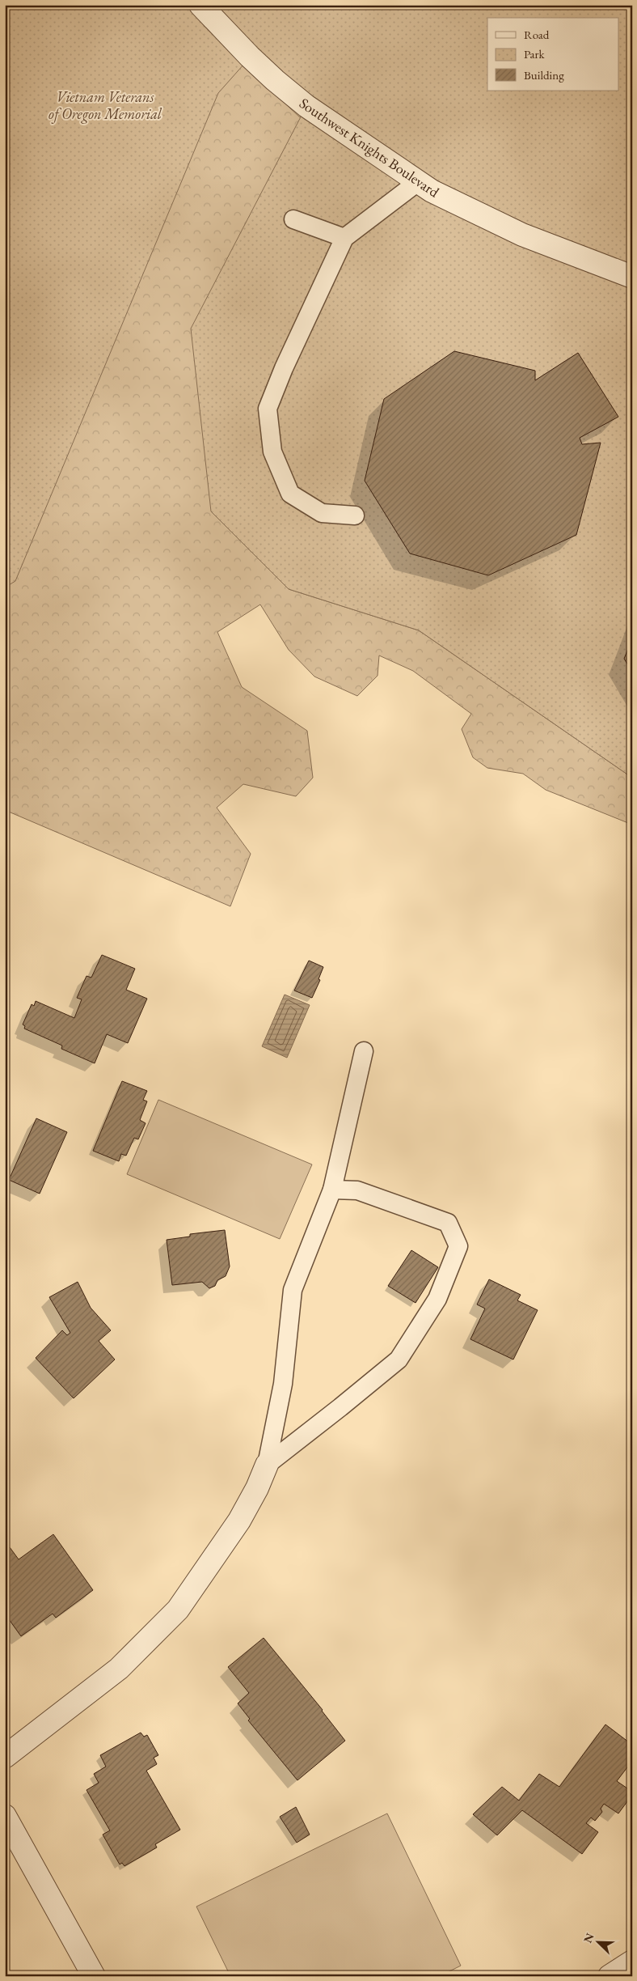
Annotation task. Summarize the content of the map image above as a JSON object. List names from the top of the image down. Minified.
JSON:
{"streets":{"street":["Southwest Knights Boulevard"]},"parks":["Vietnam Veterans of Oregon Memorial"],"legend":["Road","Park","Building"],"north":"top left"}
